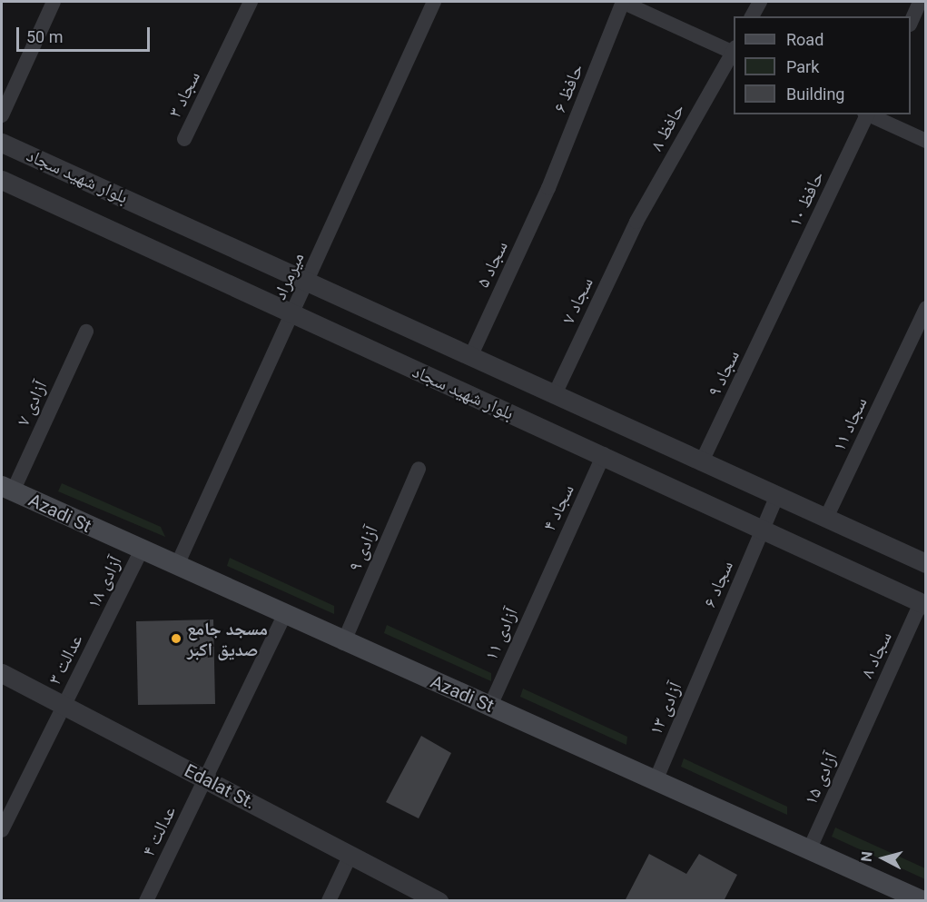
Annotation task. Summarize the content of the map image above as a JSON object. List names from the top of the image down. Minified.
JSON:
{"streets":{"main road":["Azadi St"],"street":["حافظ ۶","سجاد ۳","حافظ ۸","بلوار شهید سجاد","حافظ ۱۰","سجاد ۵","میرمراد","سجاد ۷","سجاد ۹","آزادی ۷","سجاد ۱۱","سجاد ۴","آزادی ۹","آزادی ۱۸","سجاد ۶","آزادی ۱۱","سجاد ۸","عدالت ۳","آزادی ۱۳","آزادی ۱۵","Edalat St.","عدالت ۴"]},"crossings":[["حافظ ۶","سجاد ۵"],["حافظ ۸","سجاد ۷"],["بلوار شهید سجاد","سجاد ۵"],["بلوار شهید سجاد","میرمراد"],["بلوار شهید سجاد","سجاد ۷"],["بلوار شهید سجاد","سجاد ۹"],["بلوار شهید سجاد","سجاد ۱۱"],["بلوار شهید سجاد","سجاد ۴"],["بلوار شهید سجاد","سجاد ۶"],["بلوار شهید سجاد","سجاد ۸"],["حافظ ۱۰","سجاد ۹"],["میرمراد","Azadi St"],["آزادی ۷","Azadi St"],["سجاد ۴","آزادی ۱۱"],["Azadi St","آزادی ۹"],["Azadi St","آزادی ۱۸"],["Azadi St","آزادی ۱۱"],["Azadi St","آزادی ۱۳"],["Azadi St","آزادی ۱۵"],["Azadi St","عدالت ۴"],["آزادی ۱۸","عدالت ۳"],["سجاد ۶","آزادی ۱۳"],["سجاد ۸","آزادی ۱۵"],["عدالت ۳","Edalat St."],["Edalat St.","عدالت ۴"]],"places":["مسجد جامع صدیق اکبر"],"legend":["Road","Park","Building"],"scale_bar":"50 m","north":"left"}
